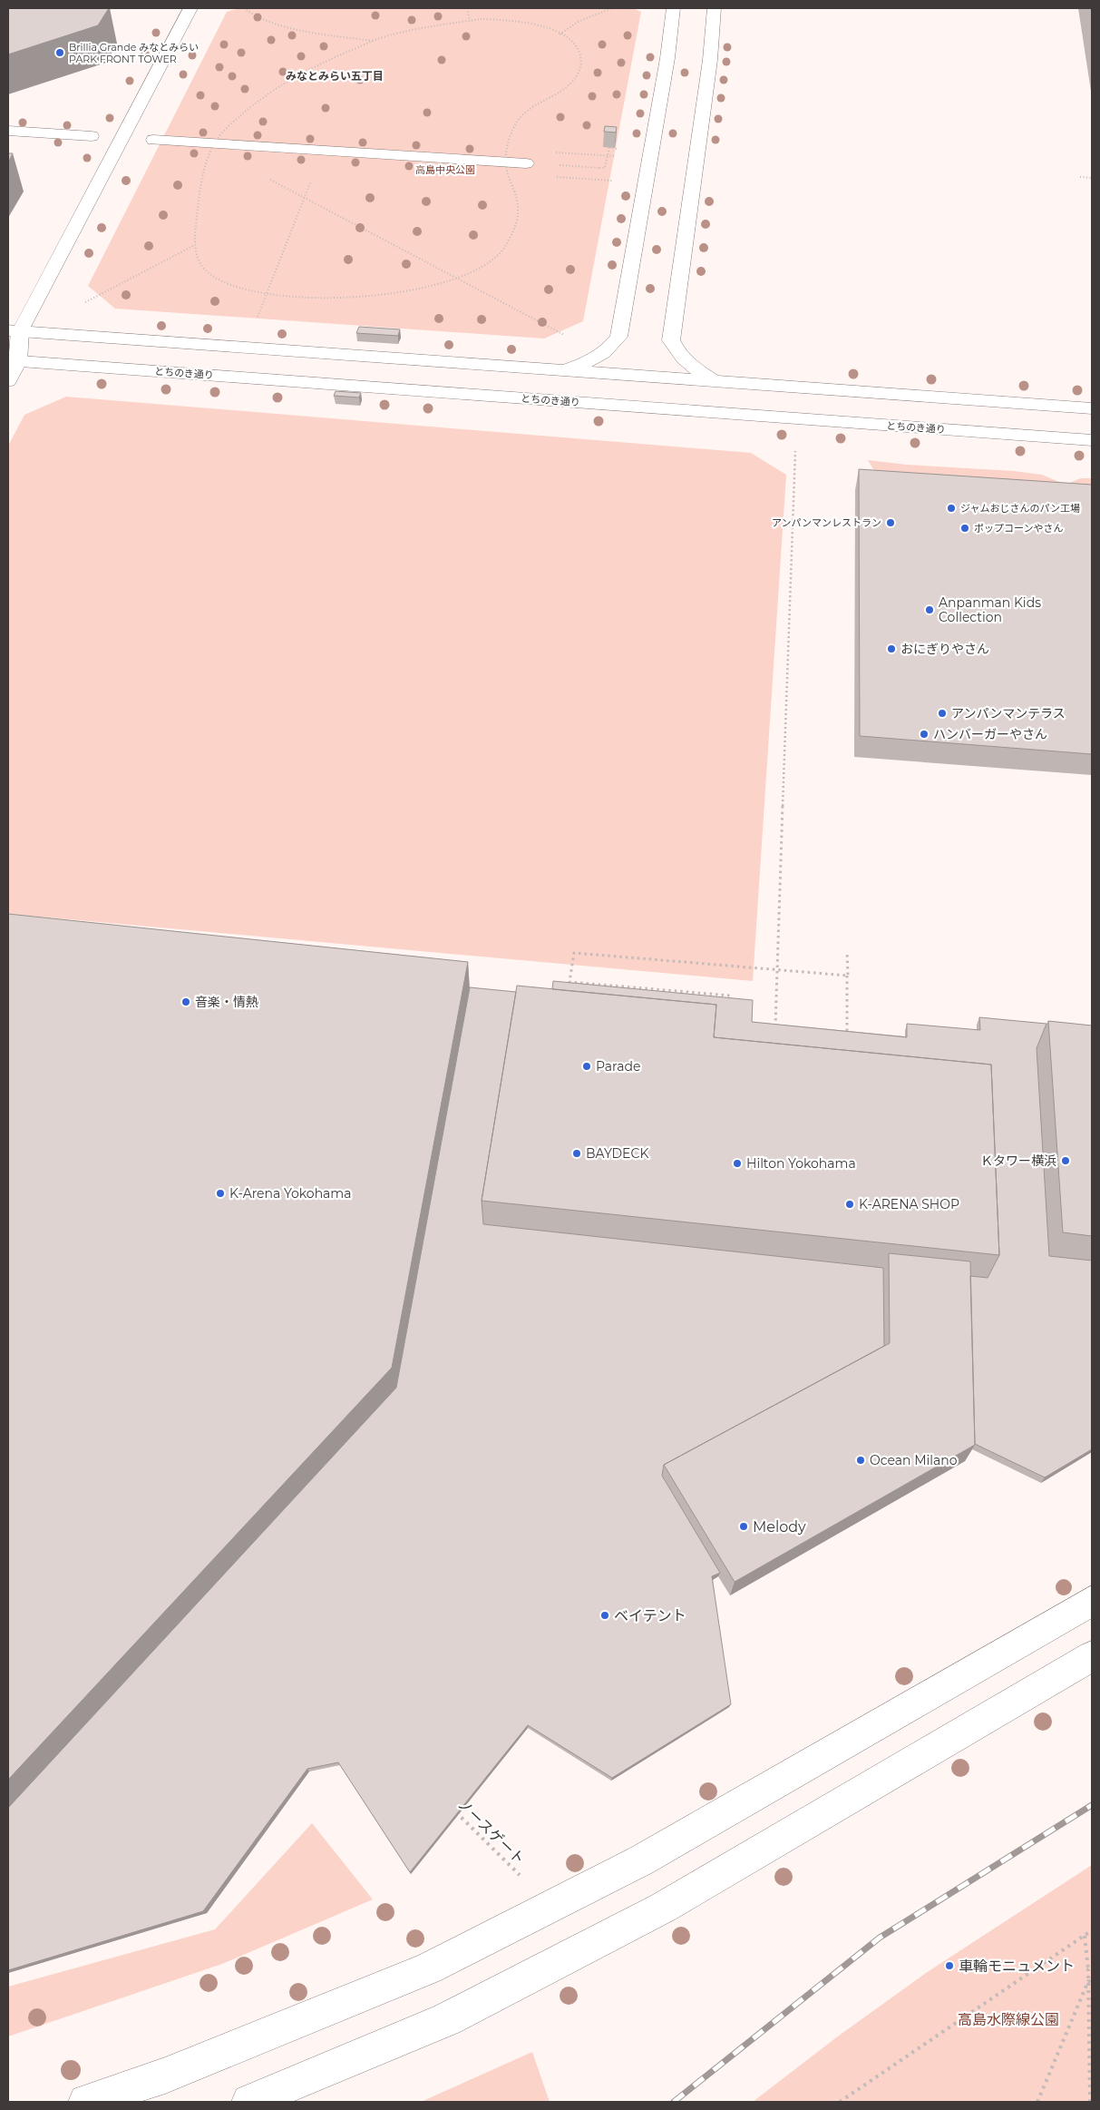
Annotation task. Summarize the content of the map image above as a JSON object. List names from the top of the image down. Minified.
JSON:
{"streets":{"street":["とちのき通り"],"path":["ノースゲート"]},"districts":["みなとみらい五丁目"],"parks":["高島中央公園","高島水際線公園"],"places":["Brillia Grande みなとみらい PARK FRONT TOWER","ジャムおじさんのパン工場","アンパンマンレストラン","ポップコーンやさん","Anpanman Kids Collection","おにぎりやさん","アンパンマンテラス","ハンバーガーやさん","音楽・情熱","Parade","BAYDECK","Ｋタワー横浜","Hilton Yokohama","K-Arena Yokohama","K-ARENA SHOP","Ocean Milano","Melody","ベイテント","車輪モニュメント"]}
